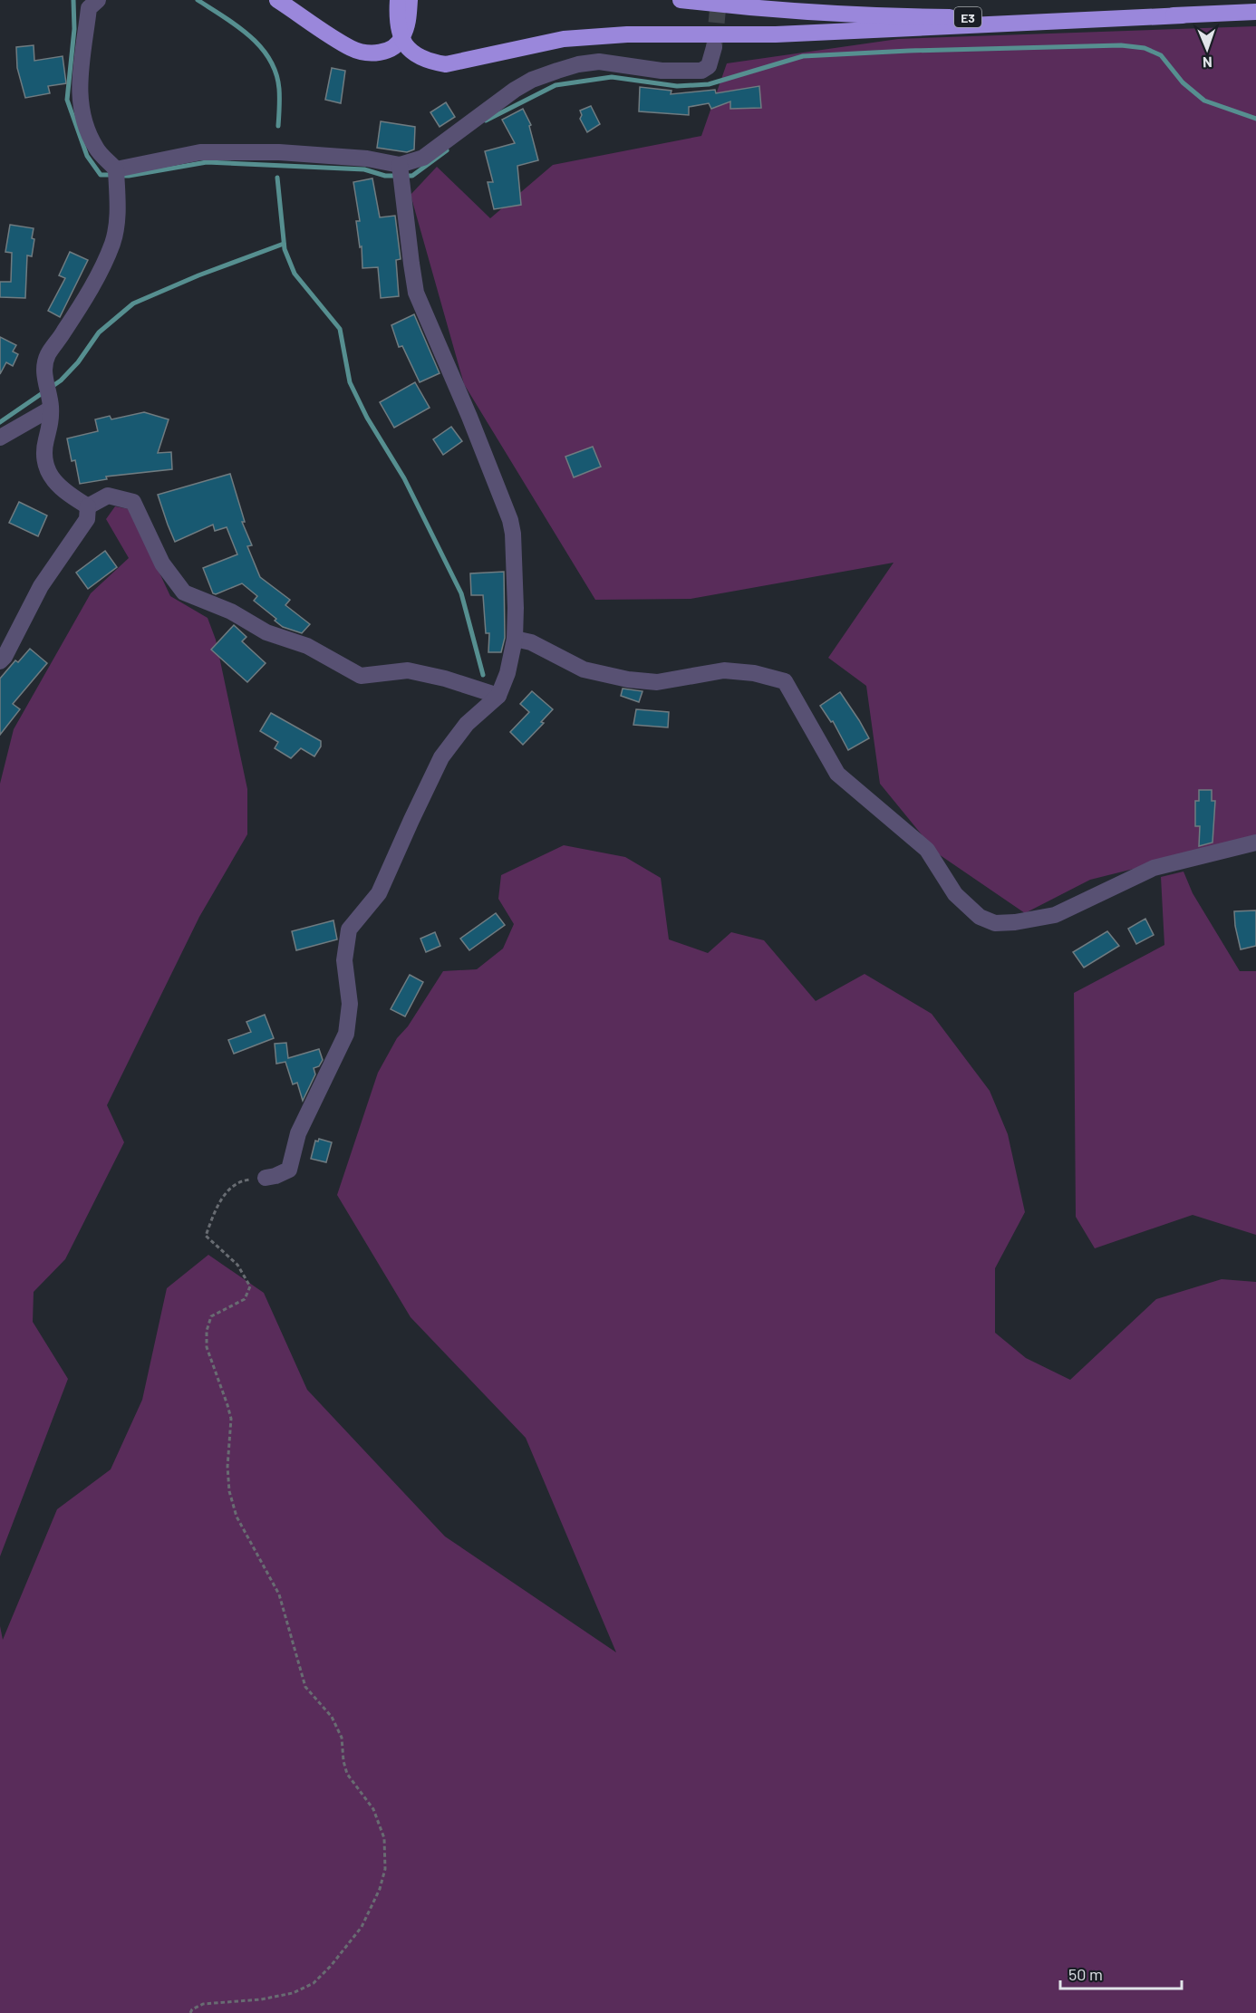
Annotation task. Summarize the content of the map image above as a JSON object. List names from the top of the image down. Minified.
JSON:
{"streets":{"highway":["E3"]},"scale_bar":"50 m","north":"bottom"}
